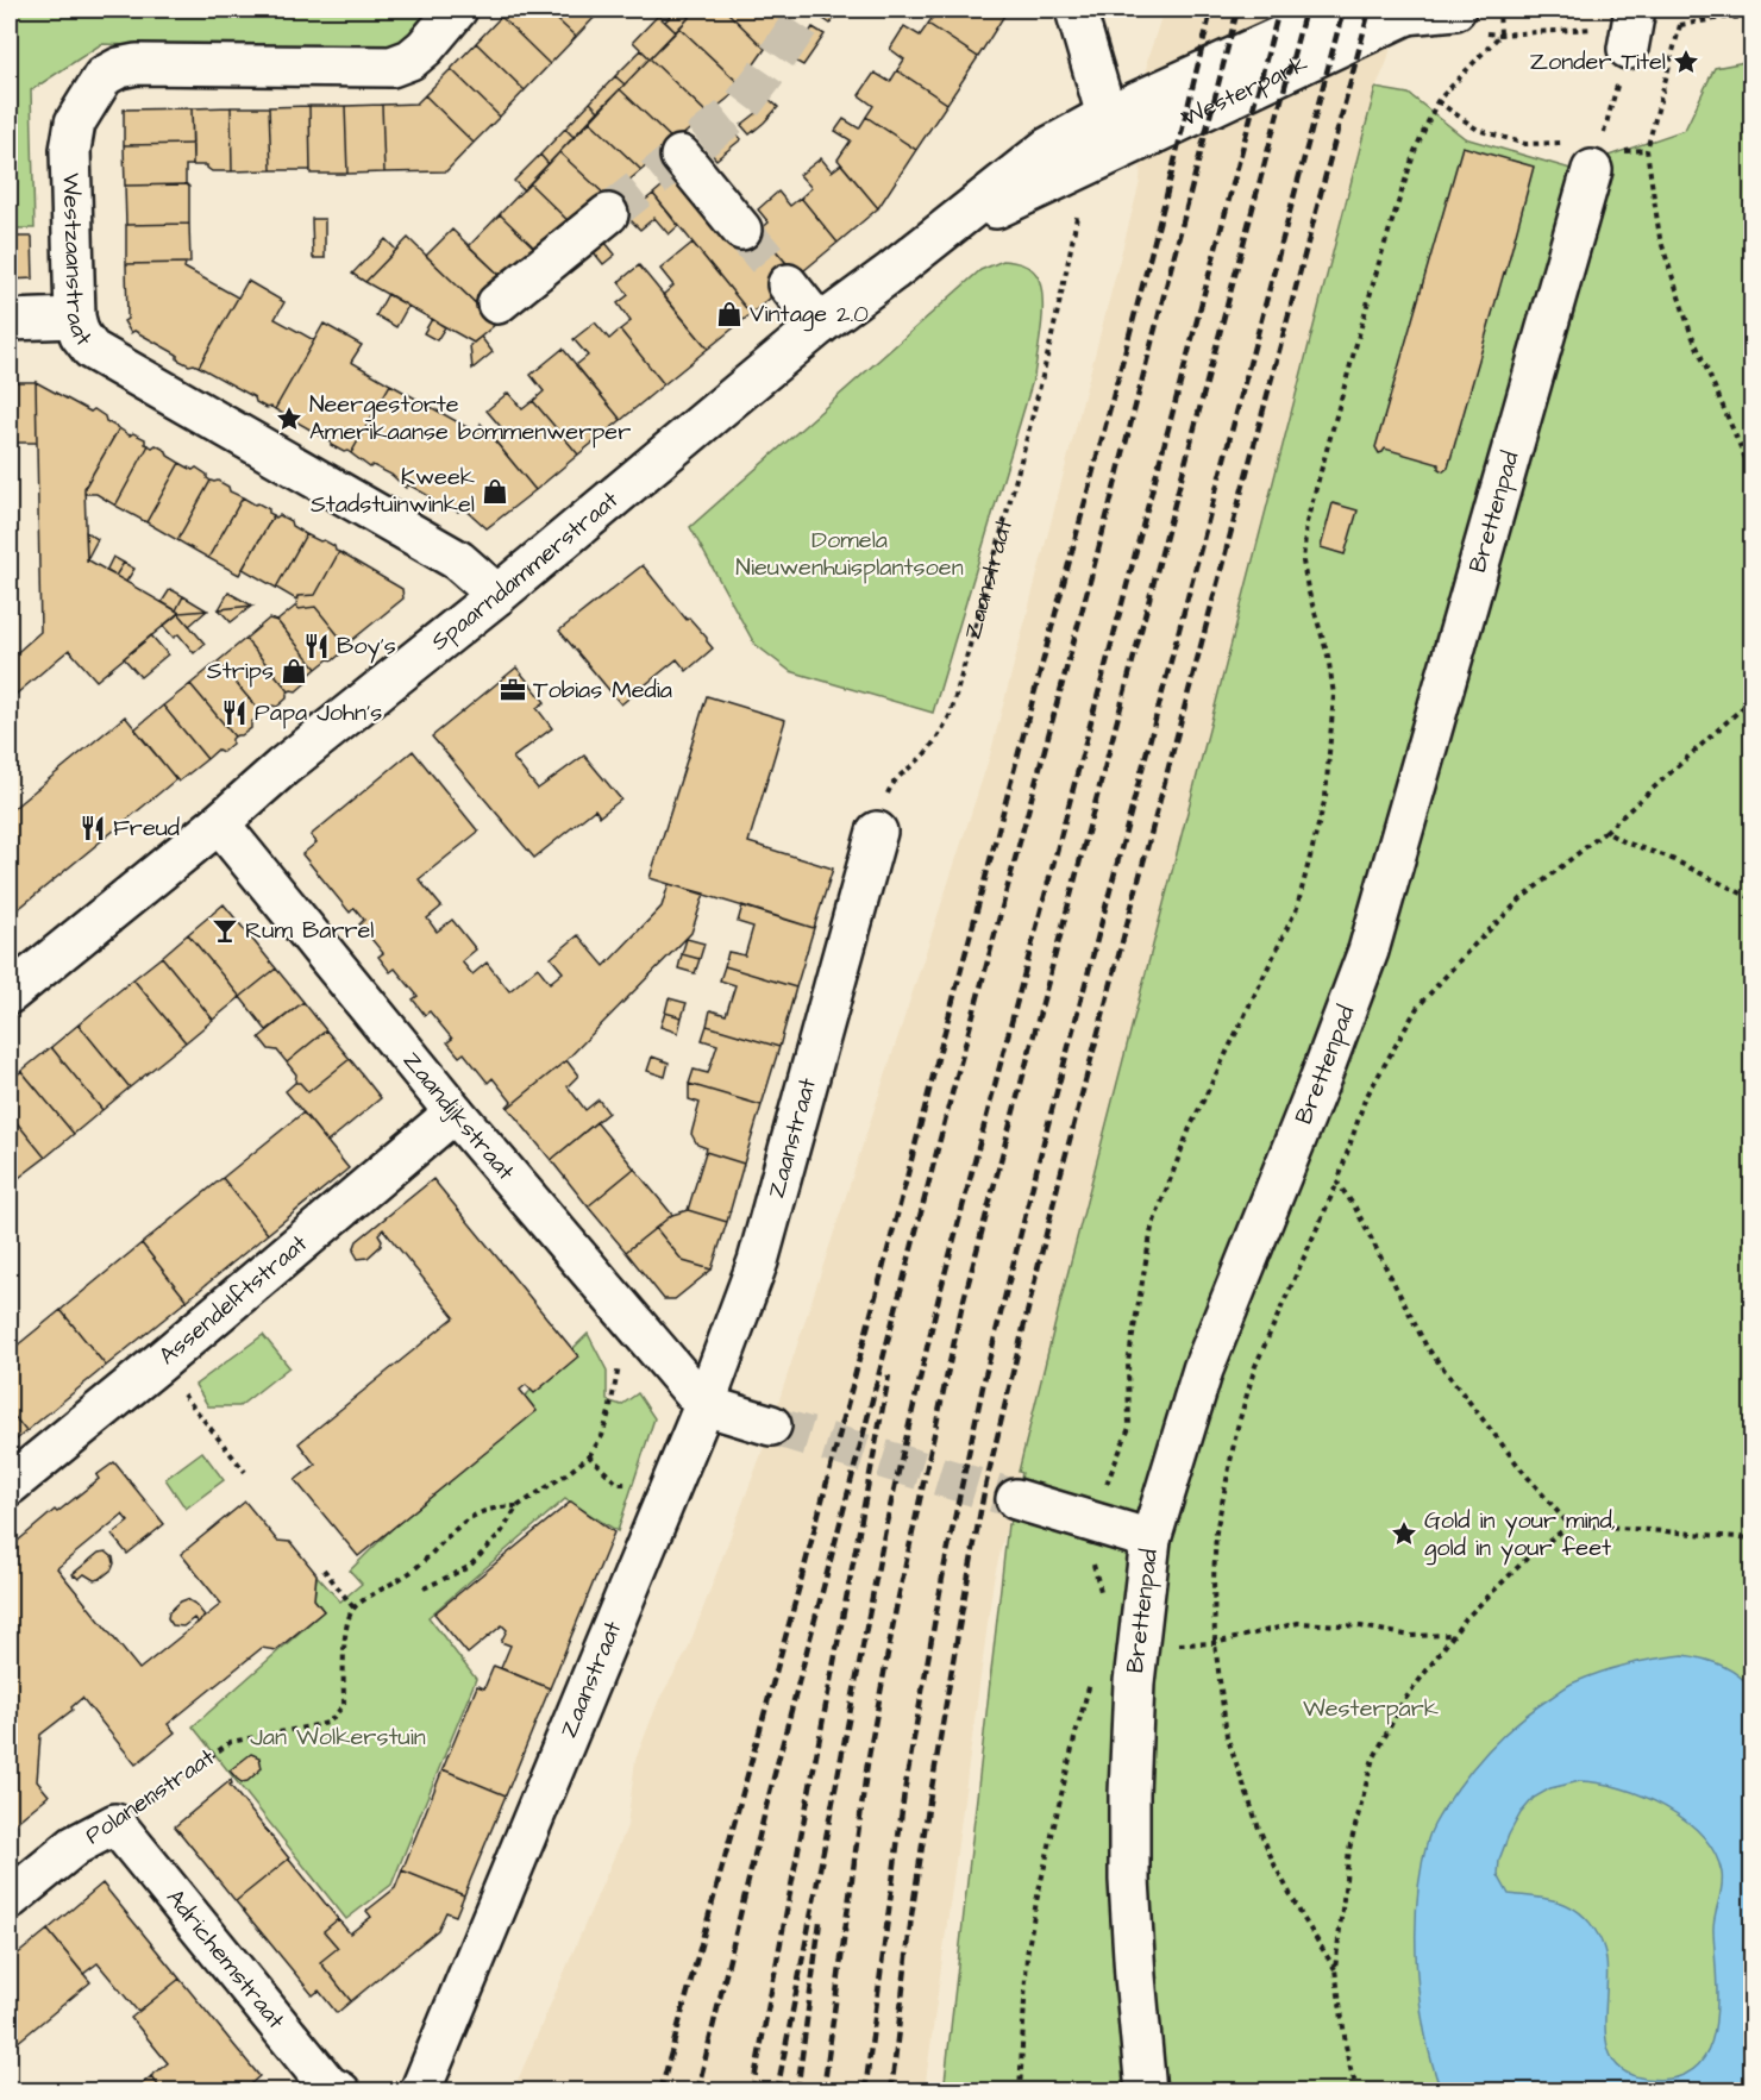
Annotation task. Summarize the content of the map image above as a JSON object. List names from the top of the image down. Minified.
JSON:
{"streets":{"street":["Westerpark","Westzaanstraat","Brettenpad","Spaarndammerstraat","Zaanstraat","Zaandijkstraat","Assendelftstraat","Polanenstraat","Adrichemstraat"]},"crossings":[["Westerpark","Spaarndammerstraat"],["Westerpark","Zaanstraat"],["Westzaanstraat","Spaarndammerstraat"],["Spaarndammerstraat","Zaanstraat"],["Spaarndammerstraat","Zaandijkstraat"],["Zaanstraat","Zaandijkstraat"],["Zaandijkstraat","Assendelftstraat"],["Polanenstraat","Adrichemstraat"]],"parks":["Domela Nieuwenhuisplantsoen","Westerpark","Jan Wolkerstuin"],"places":{"place":["Zonder Titel","Neergestorte Amerikaanse bommenwerper","Gold in your mind, gold in your feet"],"shop":["Vintage 2.0","Kweek Stadstuinwinkel","Strips"],"restaurant":["Boy's","Papa John's","Freud"],"office":["Tobias Media"],"bar":["Rum Barrel"]}}
